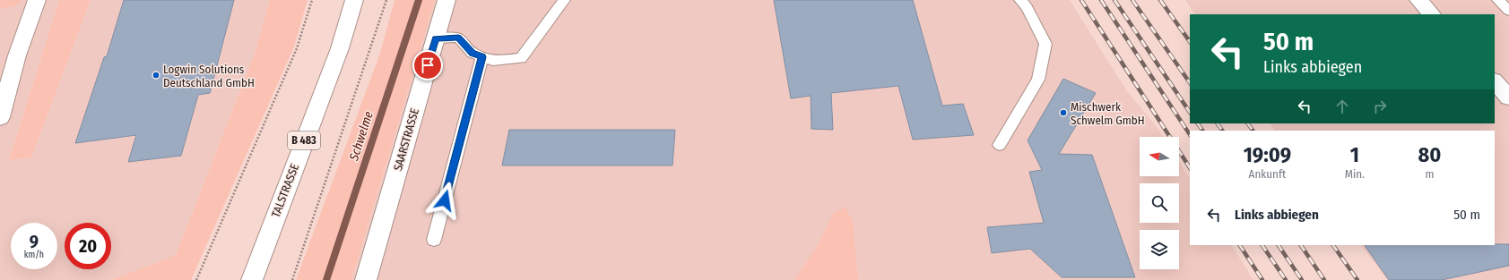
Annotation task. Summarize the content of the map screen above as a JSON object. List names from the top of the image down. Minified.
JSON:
{"streets":{"street":["SAARSTRASSE","B 483","TALSTRASSE"]},"water":["Schwelme"],"places":["Logwin Solutions Deutschland GmbH","Mischwerk Schwelm GmbH"],"north":"left","page":{"turn":["50 m","Links abbiegen"],"eta":["19:09","Ankunft","1","Min.","80","m"],"list":[{"name":"Links abbiegen","value":"50 m"}],"speed":"9 km/h","limit":"20"}}
